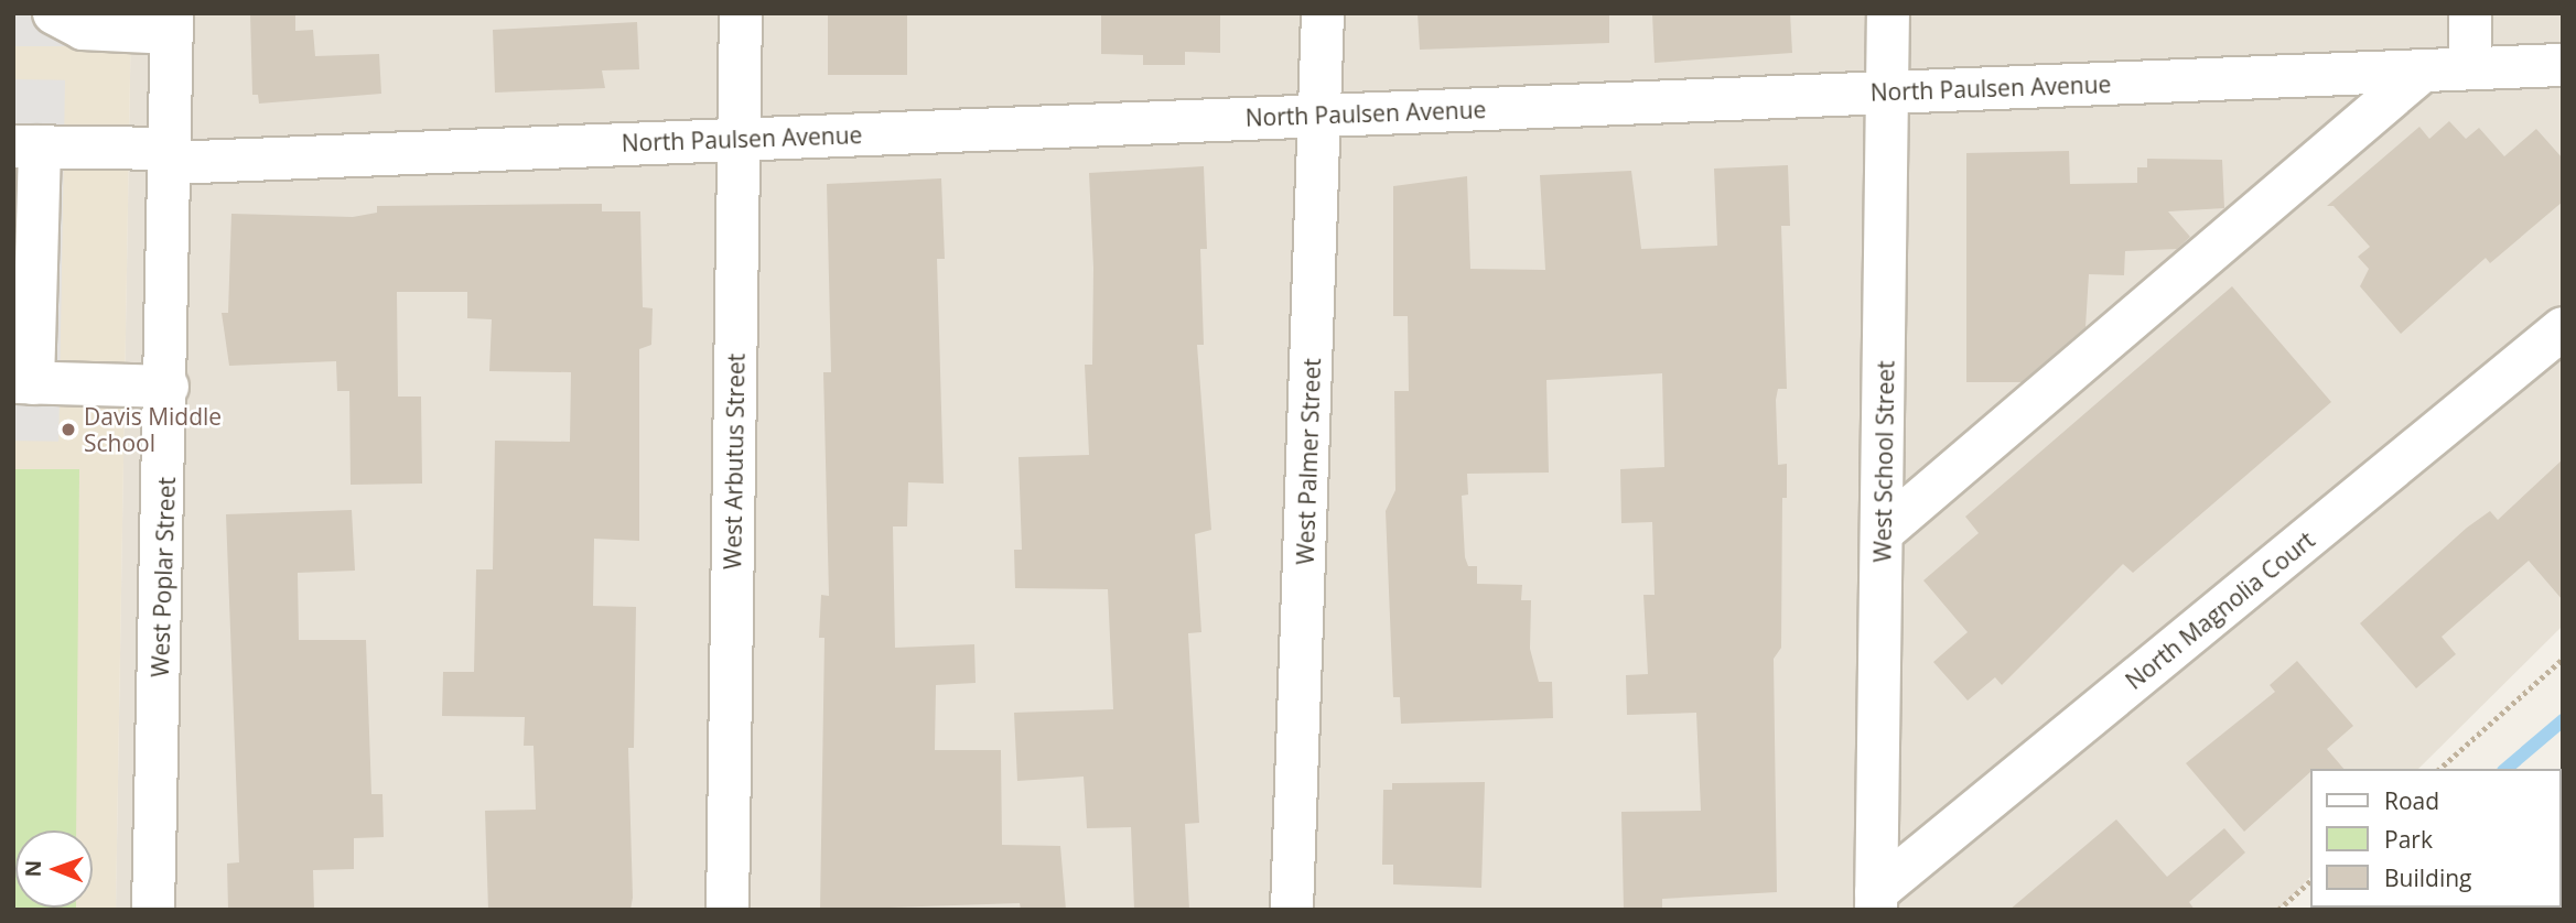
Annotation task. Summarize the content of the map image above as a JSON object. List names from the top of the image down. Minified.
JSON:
{"streets":{"street":["North Paulsen Avenue","West Arbutus Street","West Palmer Street","West School Street","West Poplar Street","North Magnolia Court"]},"crossings":[["North Paulsen Avenue","West Arbutus Street"],["North Paulsen Avenue","West Palmer Street"],["North Paulsen Avenue","West School Street"],["North Paulsen Avenue","West Poplar Street"],["West School Street","North Magnolia Court"]],"places":["Davis Middle School"],"legend":["Road","Park","Building"],"north":"left"}
